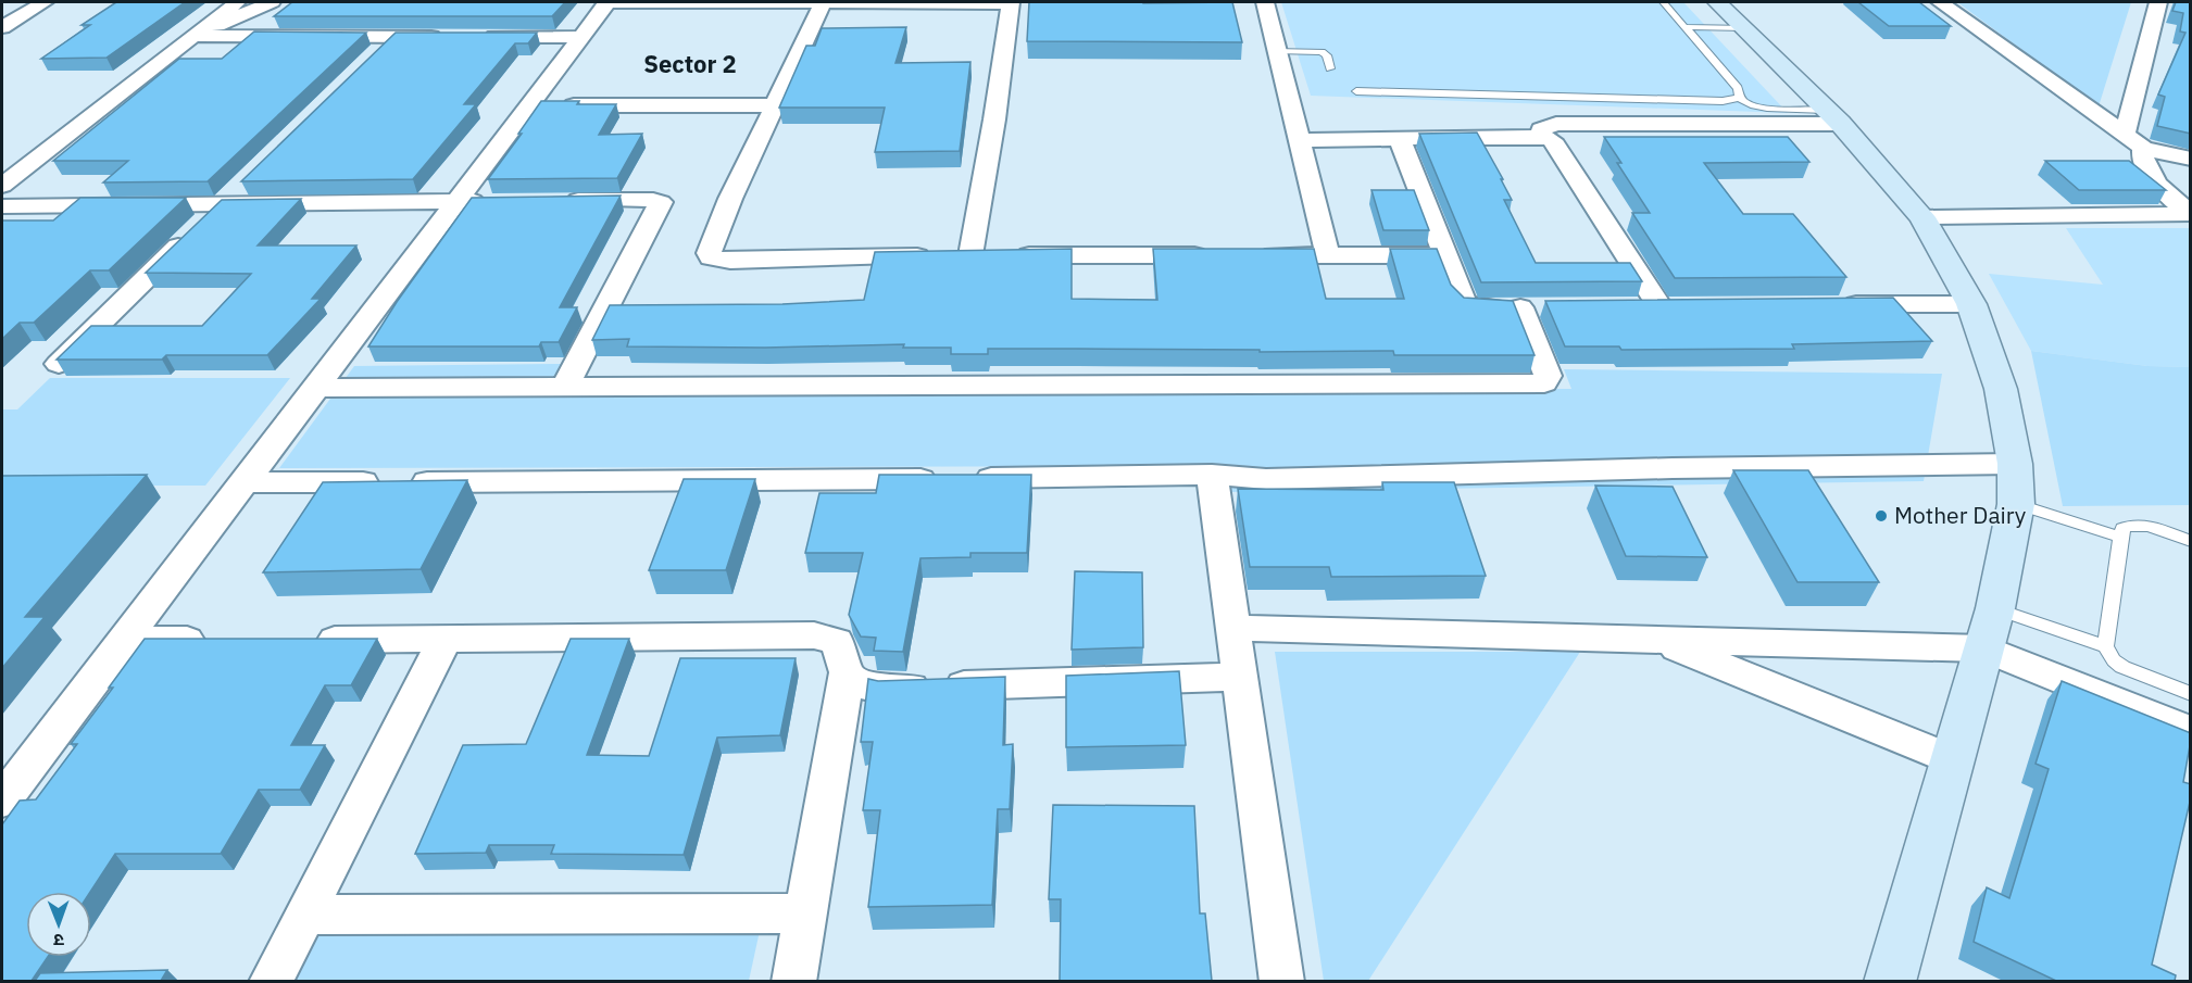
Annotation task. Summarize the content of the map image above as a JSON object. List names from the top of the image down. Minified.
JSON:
{"districts":["Sector 2"],"places":["Mother Dairy"],"north":"bottom"}
